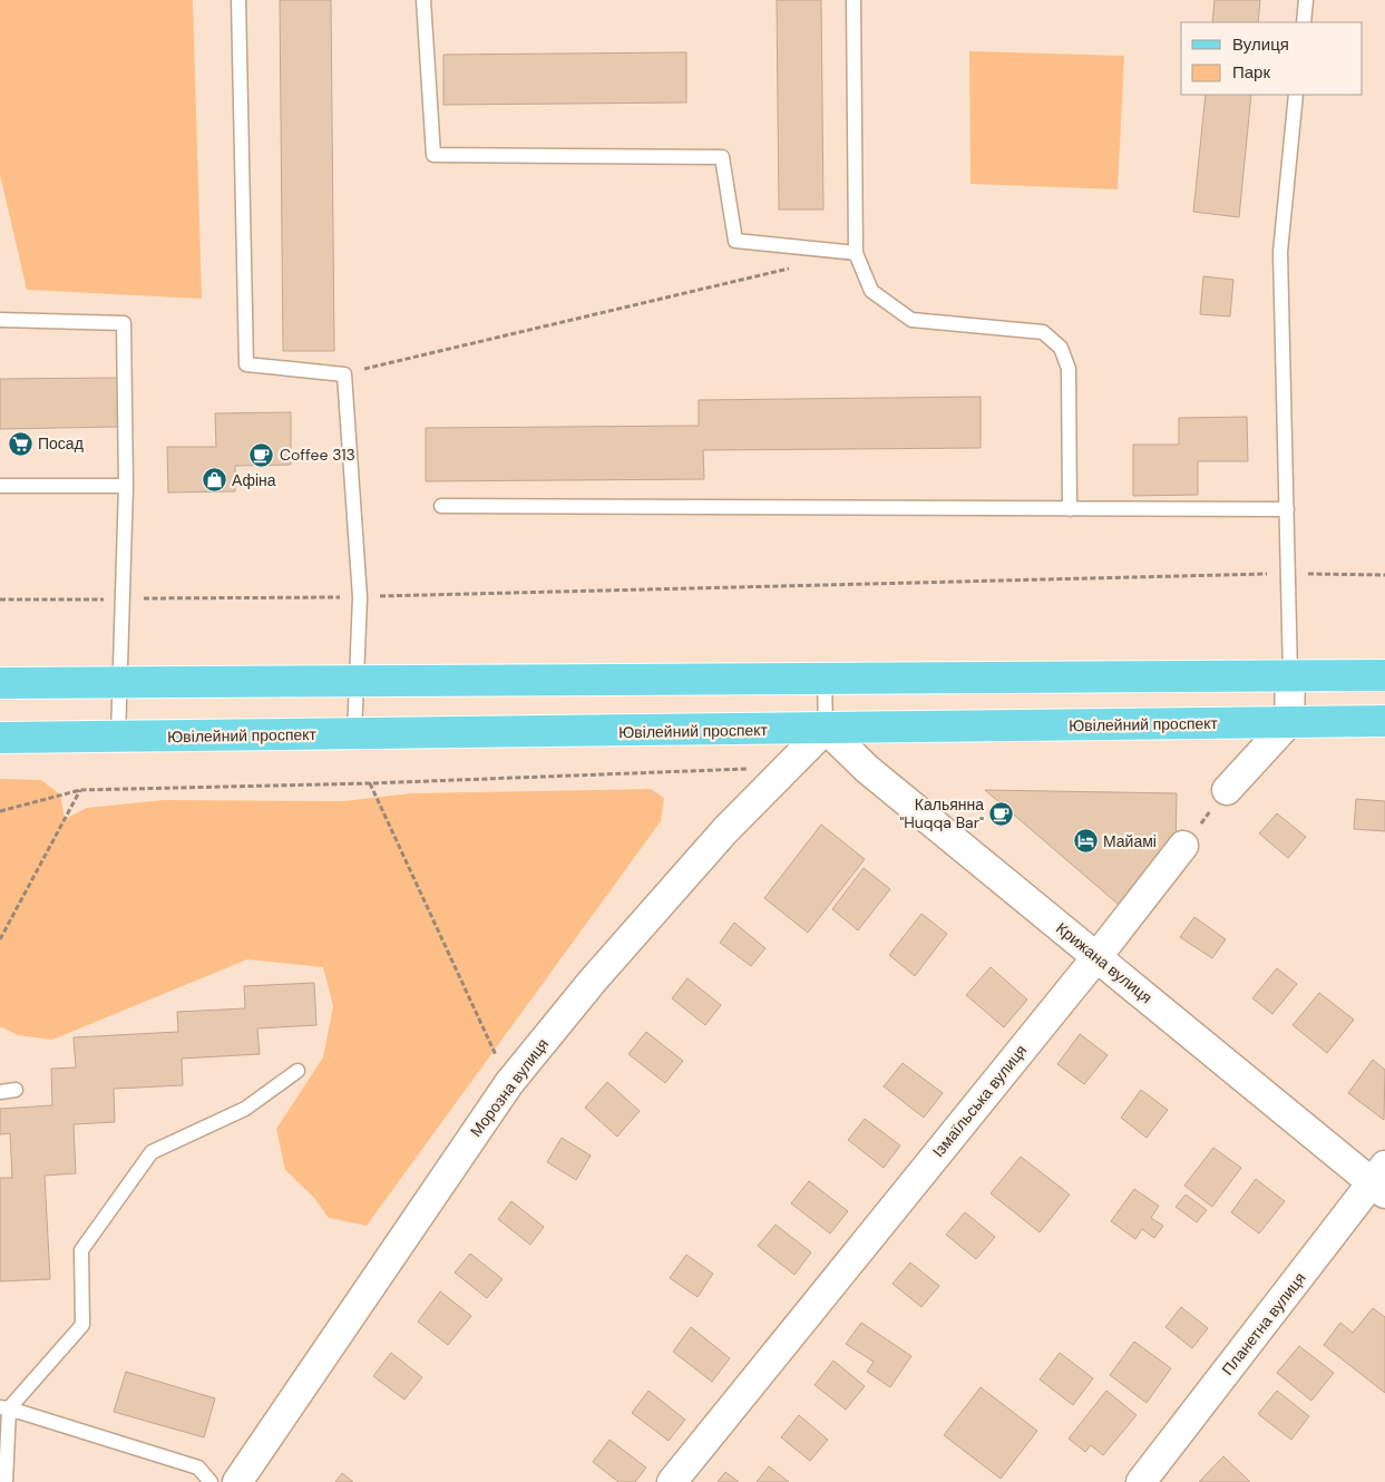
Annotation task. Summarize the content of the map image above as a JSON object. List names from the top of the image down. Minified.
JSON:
{"streets":{"main road":["Ювілейний проспект"],"street":["Крижана вулиця","Морозна вулиця","Ізмаїльська вулиця","Планетна вулиця"]},"crossings":[["Ювілейний проспект","Крижана вулиця"],["Ювілейний проспект","Морозна вулиця"],["Крижана вулиця","Морозна вулиця"],["Крижана вулиця","Ізмаїльська вулиця"],["Крижана вулиця","Планетна вулиця"]],"places":{"supermarket":["Посад"],"cafe":["Coffee 313","Кальянна \"Huqqa Bar\""],"shop":["Афіна"],"hotel":["Майамі"]},"legend":["Вулиця","Парк"]}
